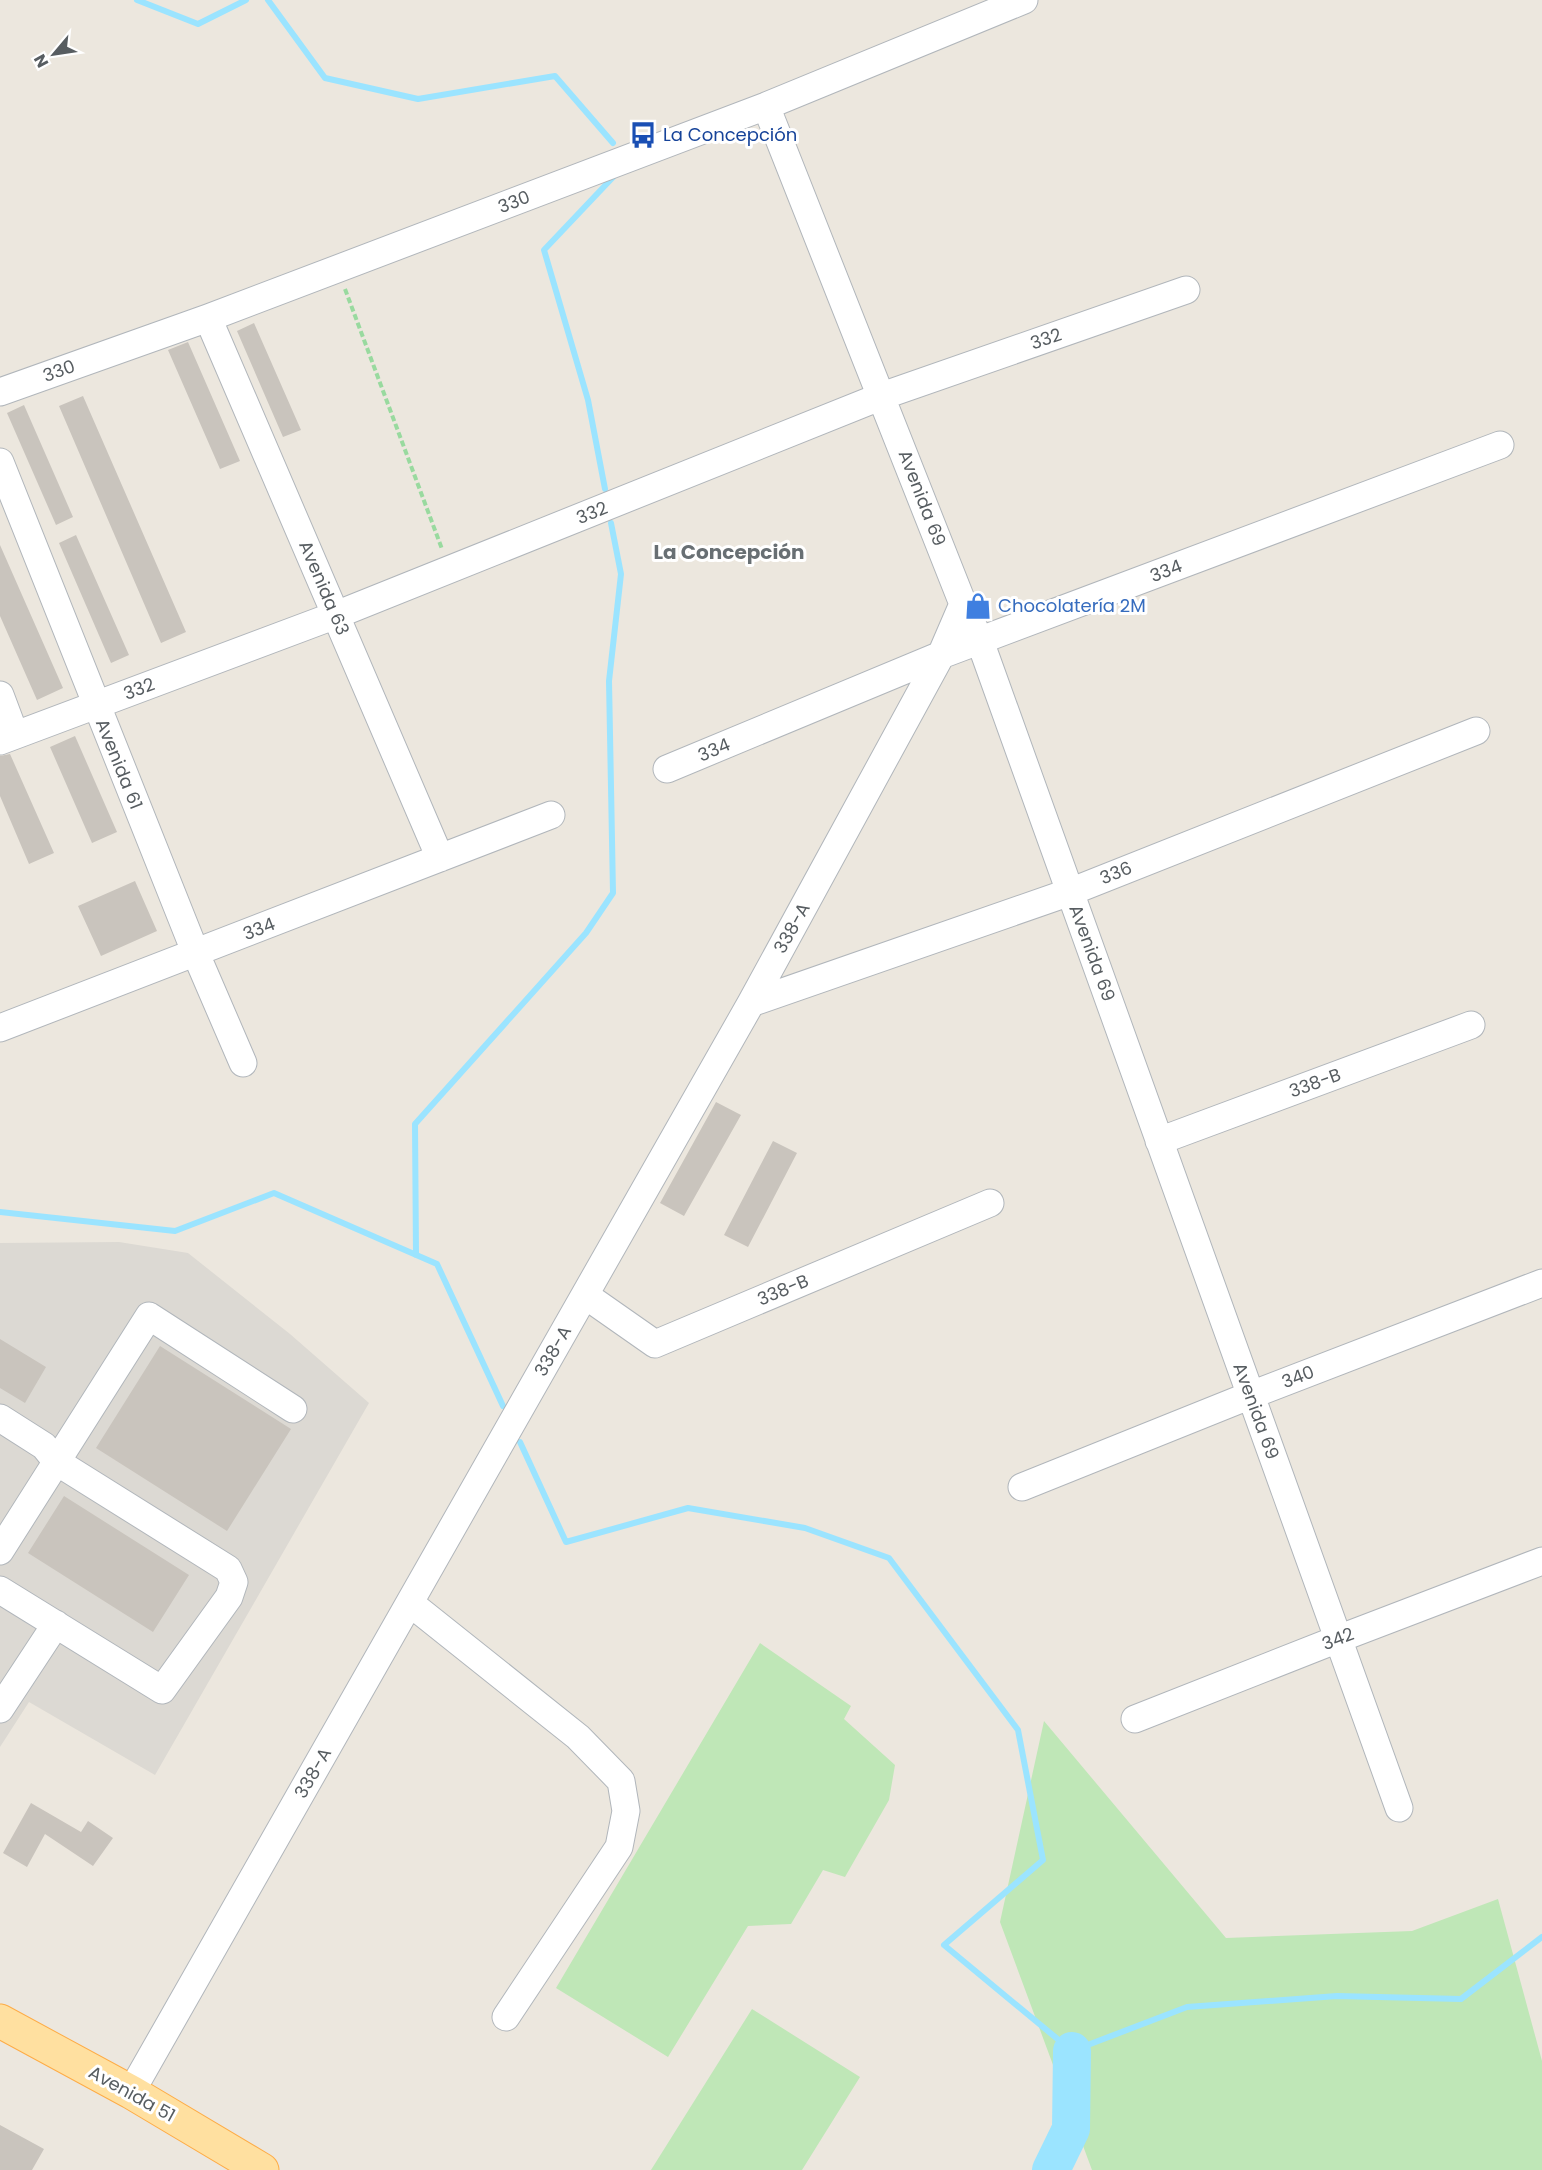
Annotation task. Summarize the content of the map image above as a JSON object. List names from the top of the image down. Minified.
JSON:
{"streets":{"main road":["Avenida 51"],"street":["330","332","Avenida 69","334","Avenida 63","Avenida 61","336","338-A","338-B","340","342"]},"crossings":[["330","Avenida 69"],["330","Avenida 63"],["332","Avenida 69"],["332","Avenida 63"],["332","Avenida 61"],["Avenida 69","334"],["Avenida 69","336"],["Avenida 69","338-A"],["Avenida 69","338-B"],["Avenida 69","340"],["Avenida 69","342"],["334","Avenida 63"],["334","Avenida 61"],["334","338-A"],["336","338-A"],["338-A","338-B"],["338-A","Avenida 51"]],"districts":["La Concepción"],"places":{"bus stop":["La Concepción"],"shop":["Chocolatería 2M"]},"north":"bottom left"}
